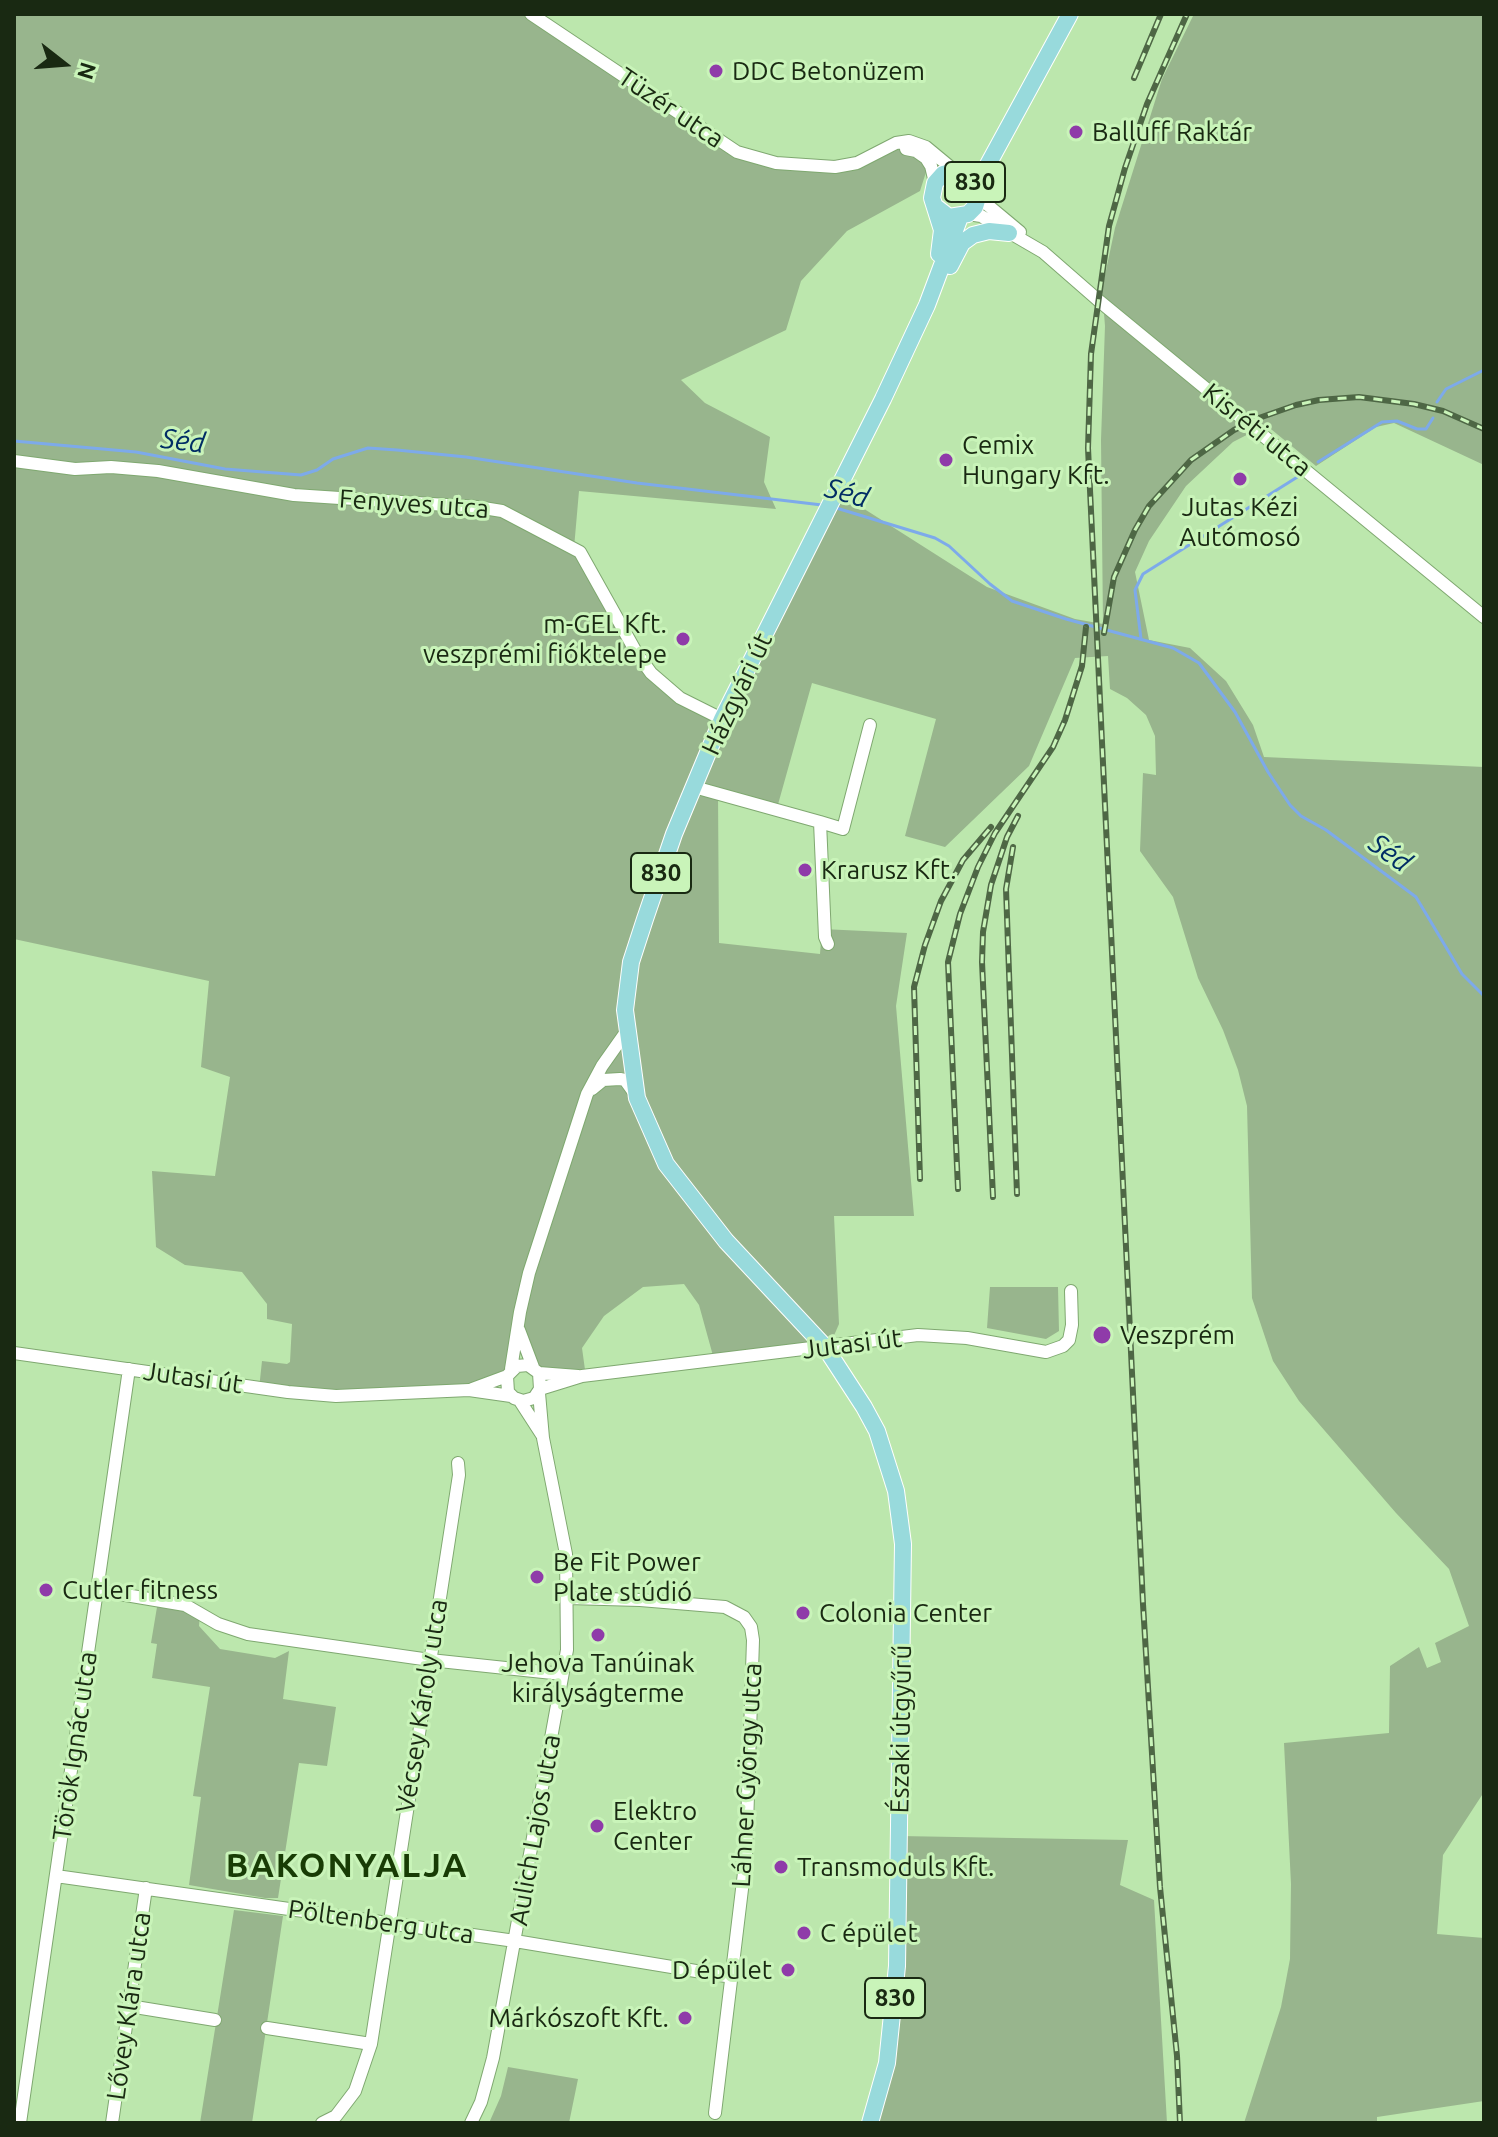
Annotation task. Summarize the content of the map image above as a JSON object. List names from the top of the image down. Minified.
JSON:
{"streets":{"main road":["830","Házgyári út","Északi útgyűrű"],"street":["Tüzér utca","Kisréti utca","Fenyves utca","Jutasi út","Vécsey Károly utca","Török Ignác utca","Láhner György utca","Aulich Lajos utca","Pöltenberg utca","Lővey Klára utca"]},"crossings":[["Tüzér utca","830"],["Tüzér utca","Kisréti utca"],["Tüzér utca","Házgyári út"],["830","Kisréti utca"],["830","Házgyári út"],["Kisréti utca","Házgyári út"],["Fenyves utca","Házgyári út"],["Házgyári út","Északi útgyűrű"],["Jutasi út","Északi útgyűrű"],["Jutasi út","Török Ignác utca"],["Jutasi út","Aulich Lajos utca"],["Vécsey Károly utca","Pöltenberg utca"],["Török Ignác utca","Pöltenberg utca"],["Láhner György utca","Aulich Lajos utca"],["Láhner György utca","Pöltenberg utca"],["Aulich Lajos utca","Pöltenberg utca"],["Pöltenberg utca","Lővey Klára utca"]],"districts":["BAKONYALJA"],"water":["Séd"],"places":["DDC Betonüzem","Balluff Raktár","Cemix Hungary Kft.","Jutas Kézi Autómosó","m-GEL Kft. veszprémi fióktelepe","Krarusz Kft.","Veszprém","Be Fit Power Plate stúdió","Cutler fitness","Colonia Center","Jehova Tanúinak királyságterme","Elektro Center","Transmoduls Kft.","C épület","D épület","Márkószoft Kft."],"north":"right"}
